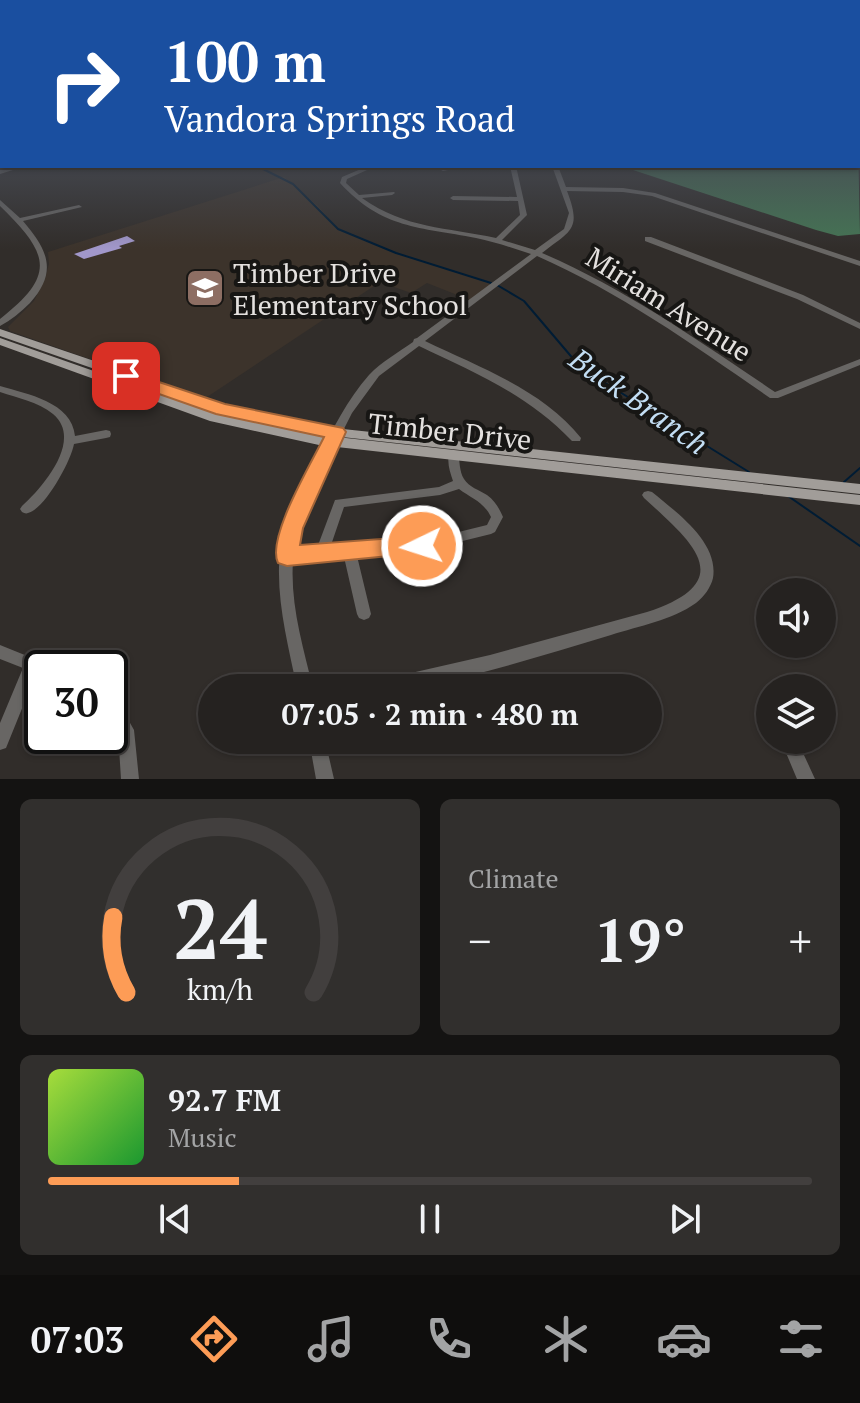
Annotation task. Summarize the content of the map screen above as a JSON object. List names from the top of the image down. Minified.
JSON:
{"streets":{"main road":["Timber Drive"],"street":["Miriam Avenue"]},"water":["Buck Branch"],"places":{"school or university":["Timber Drive Elementary School"]},"page":{"turn":["100 m","Vandora Springs Road"],"limit":"30","trip":"07:05 · 2 min · 480 m","tile":"Climate","heat":["−","19°","+"],"song":["92.7 FM","Music"],"tabs":"07:03","gauge":["24","km/h"]}}
